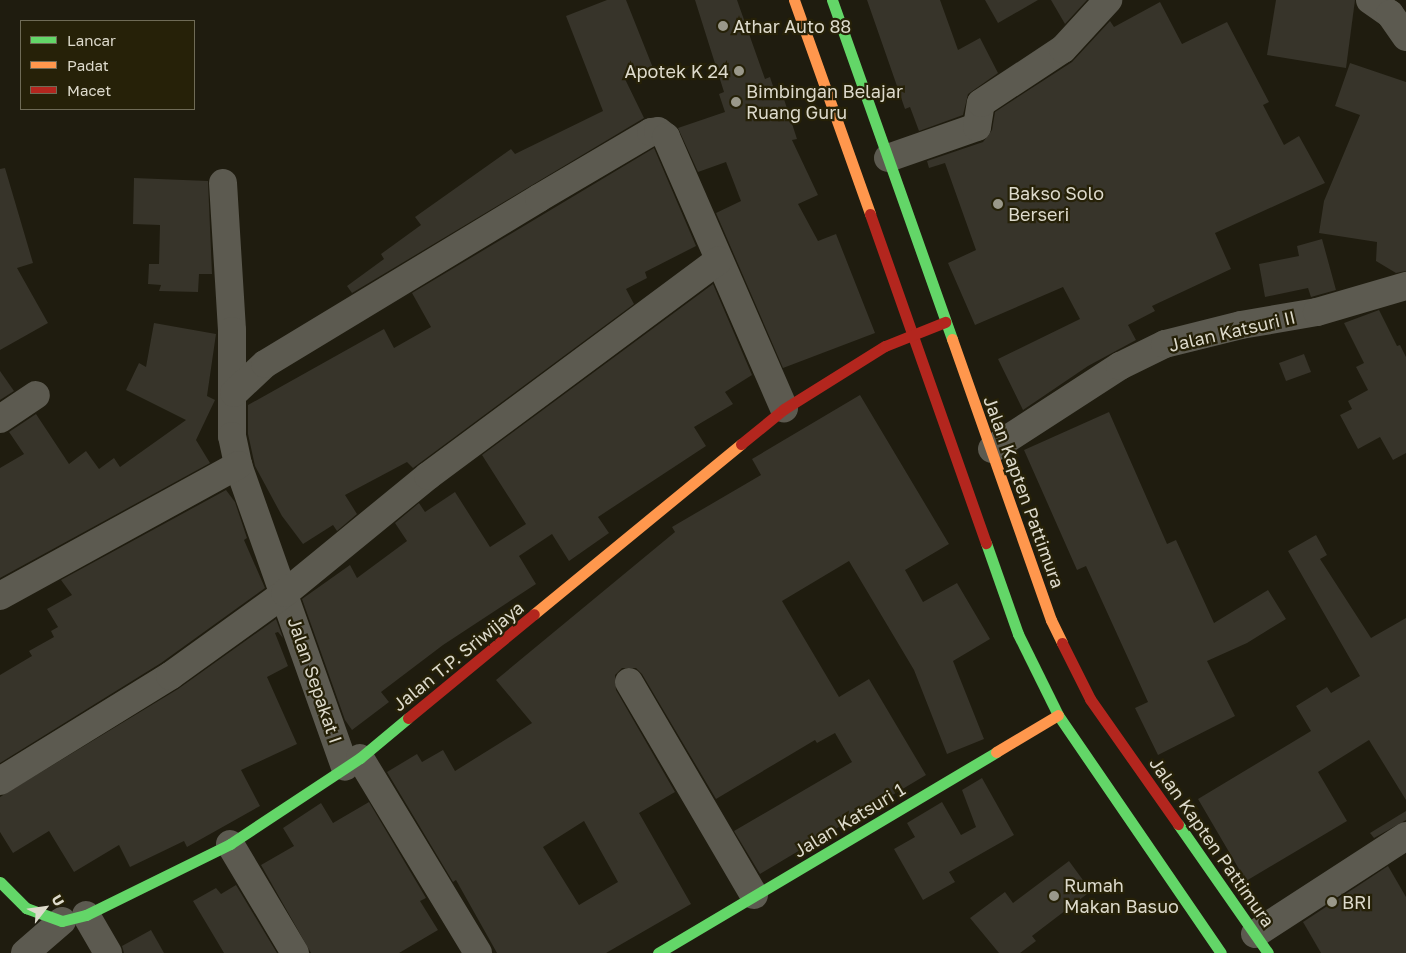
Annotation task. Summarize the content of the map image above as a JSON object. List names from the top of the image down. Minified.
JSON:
{"streets":{"main road":["Jalan Kapten Pattimura","Jalan T.P. Sriwijaya","Jalan Katsuri 1"],"street":["Jalan Katsuri II","Jalan Sepakat I"]},"crossings":[["Jalan Katsuri II","Jalan Kapten Pattimura"],["Jalan Kapten Pattimura","Jalan T.P. Sriwijaya"],["Jalan T.P. Sriwijaya","Jalan Sepakat I"]],"places":["Athar Auto 88","Apotek K 24","Bimbingan Belajar Ruang Guru","Bakso Solo Berseri","Rumah Makan Basuo","BRI"],"legend":["Lancar","Padat","Macet"],"north":"top right"}
